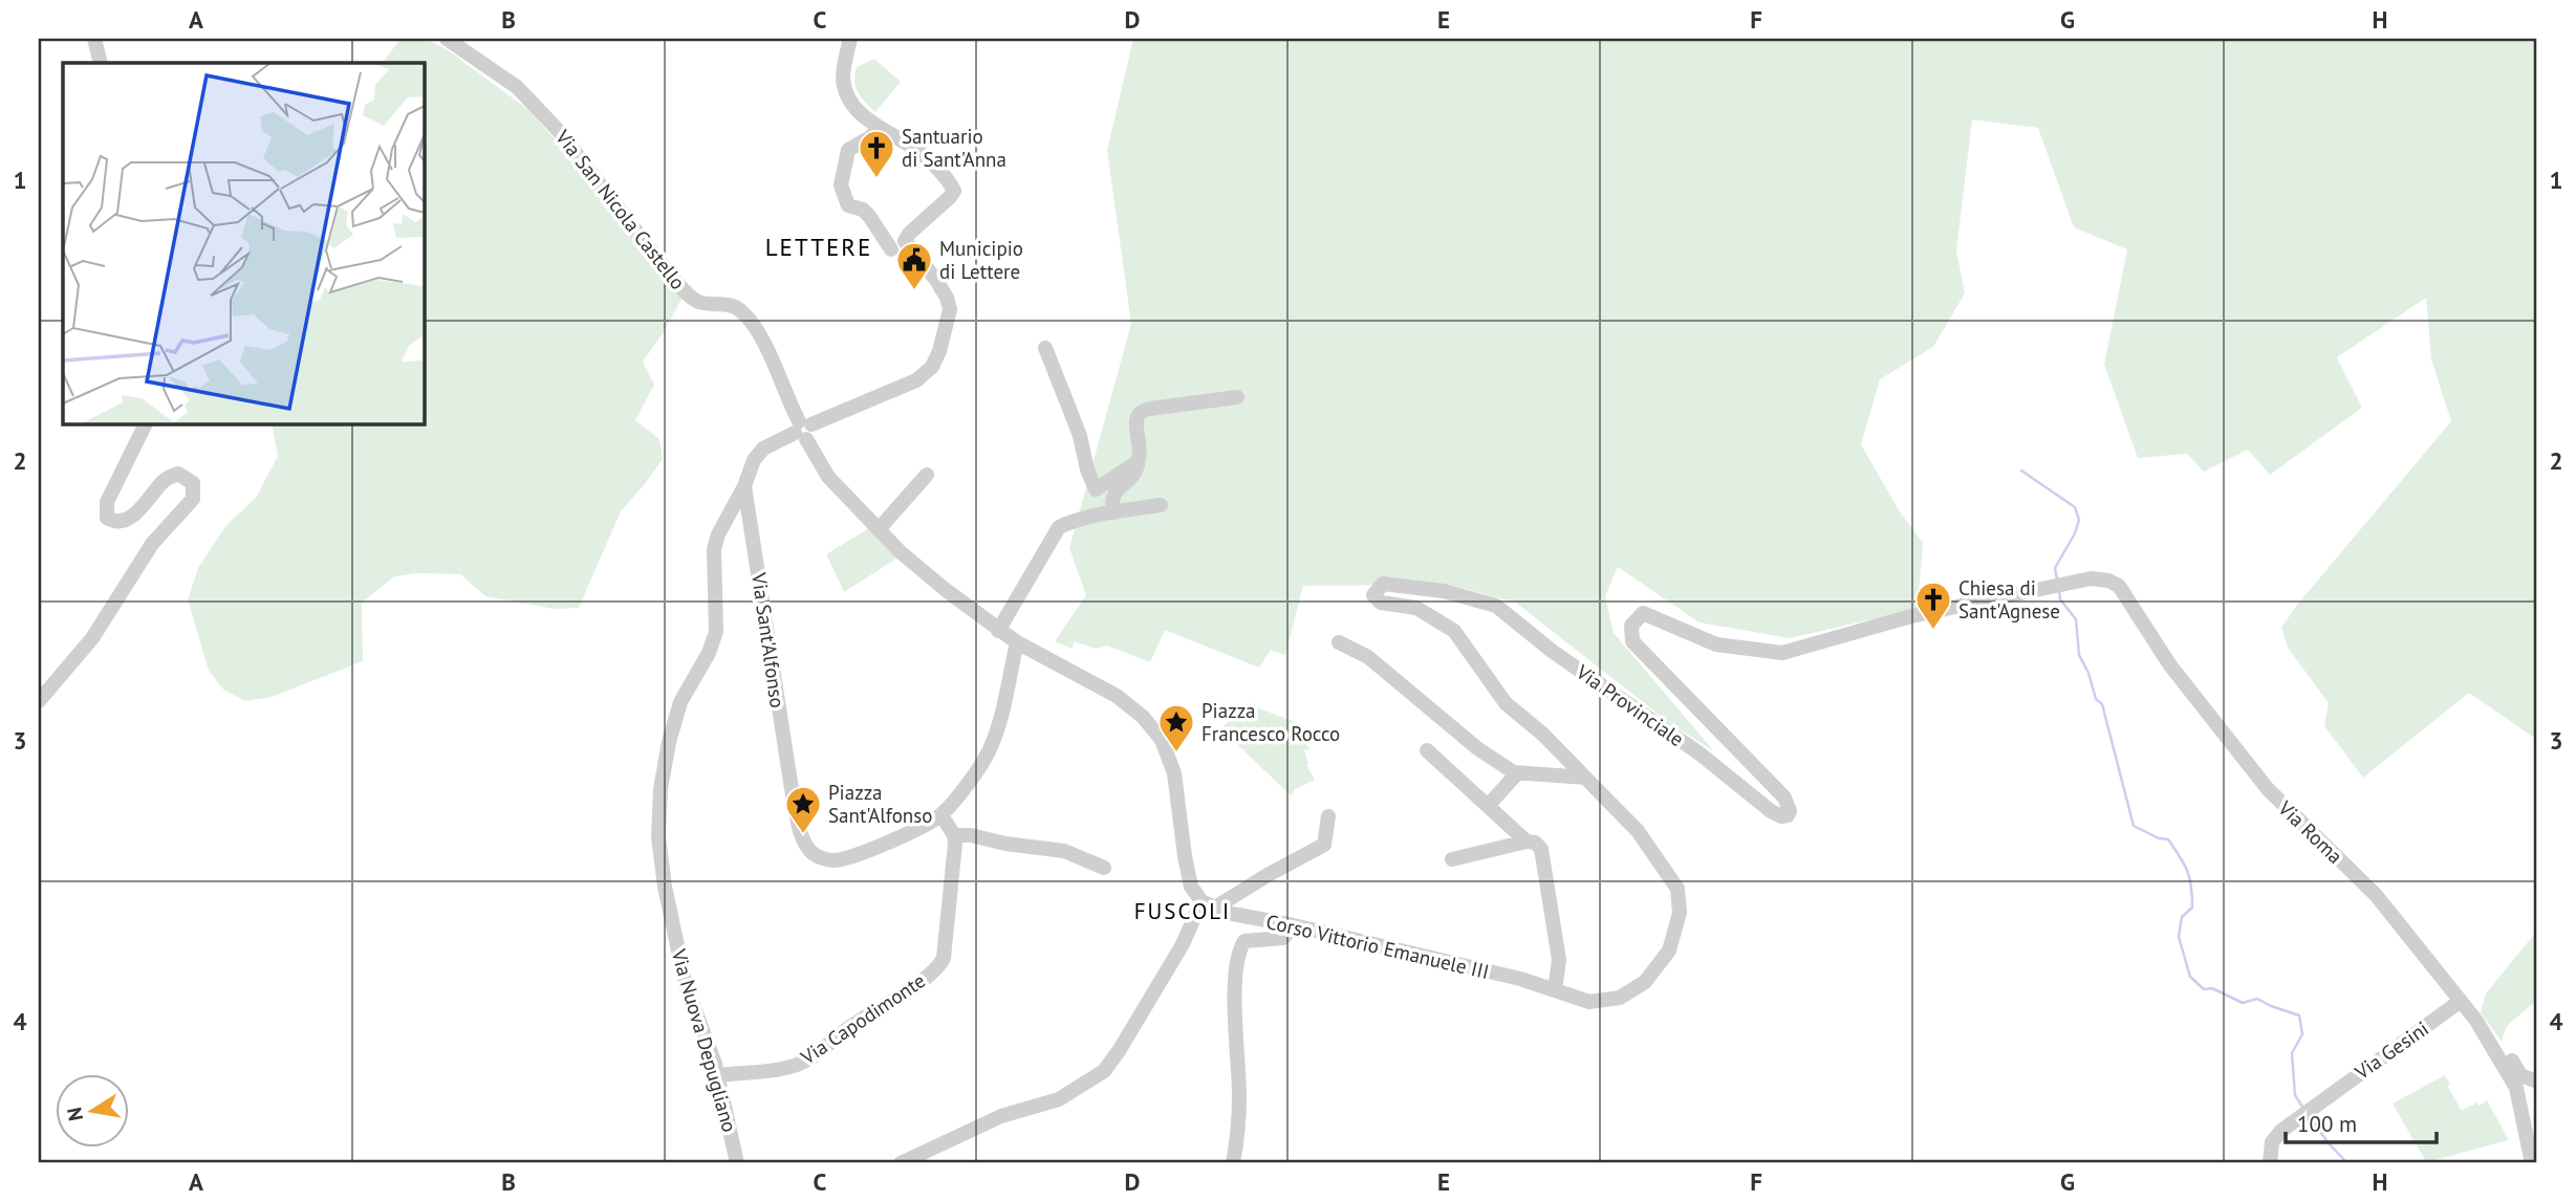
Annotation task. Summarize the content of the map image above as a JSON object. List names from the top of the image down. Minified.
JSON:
{"streets":{"street":["Via San Nicola Castello","Via Sant'Alfonso","Via Provinciale","Via Roma","Corso Vittorio Emanuele III","Via Capodimonte","Via Nuova Depugliano","Via Gesini"]},"crossings":[["Via San Nicola Castello","Via Nuova Depugliano"],["Via Sant'Alfonso","Via Nuova Depugliano"],["Via Provinciale","Via Roma"],["Via Provinciale","Corso Vittorio Emanuele III"],["Via Roma","Via Gesini"],["Via Capodimonte","Via Nuova Depugliano"]],"districts":["LETTERE","FUSCOLI"],"places":{"church":["Santuario di Sant'Anna","Chiesa di Sant'Agnese"],"public building":["Municipio di Lettere"],"place":["Piazza Francesco Rocco","Piazza Sant'Alfonso"]},"scale_bar":"100 m","north":"left","grid":{"columns":["A","B","C","D","E","F","G","H"],"rows":["1","2","3","4"]}}
